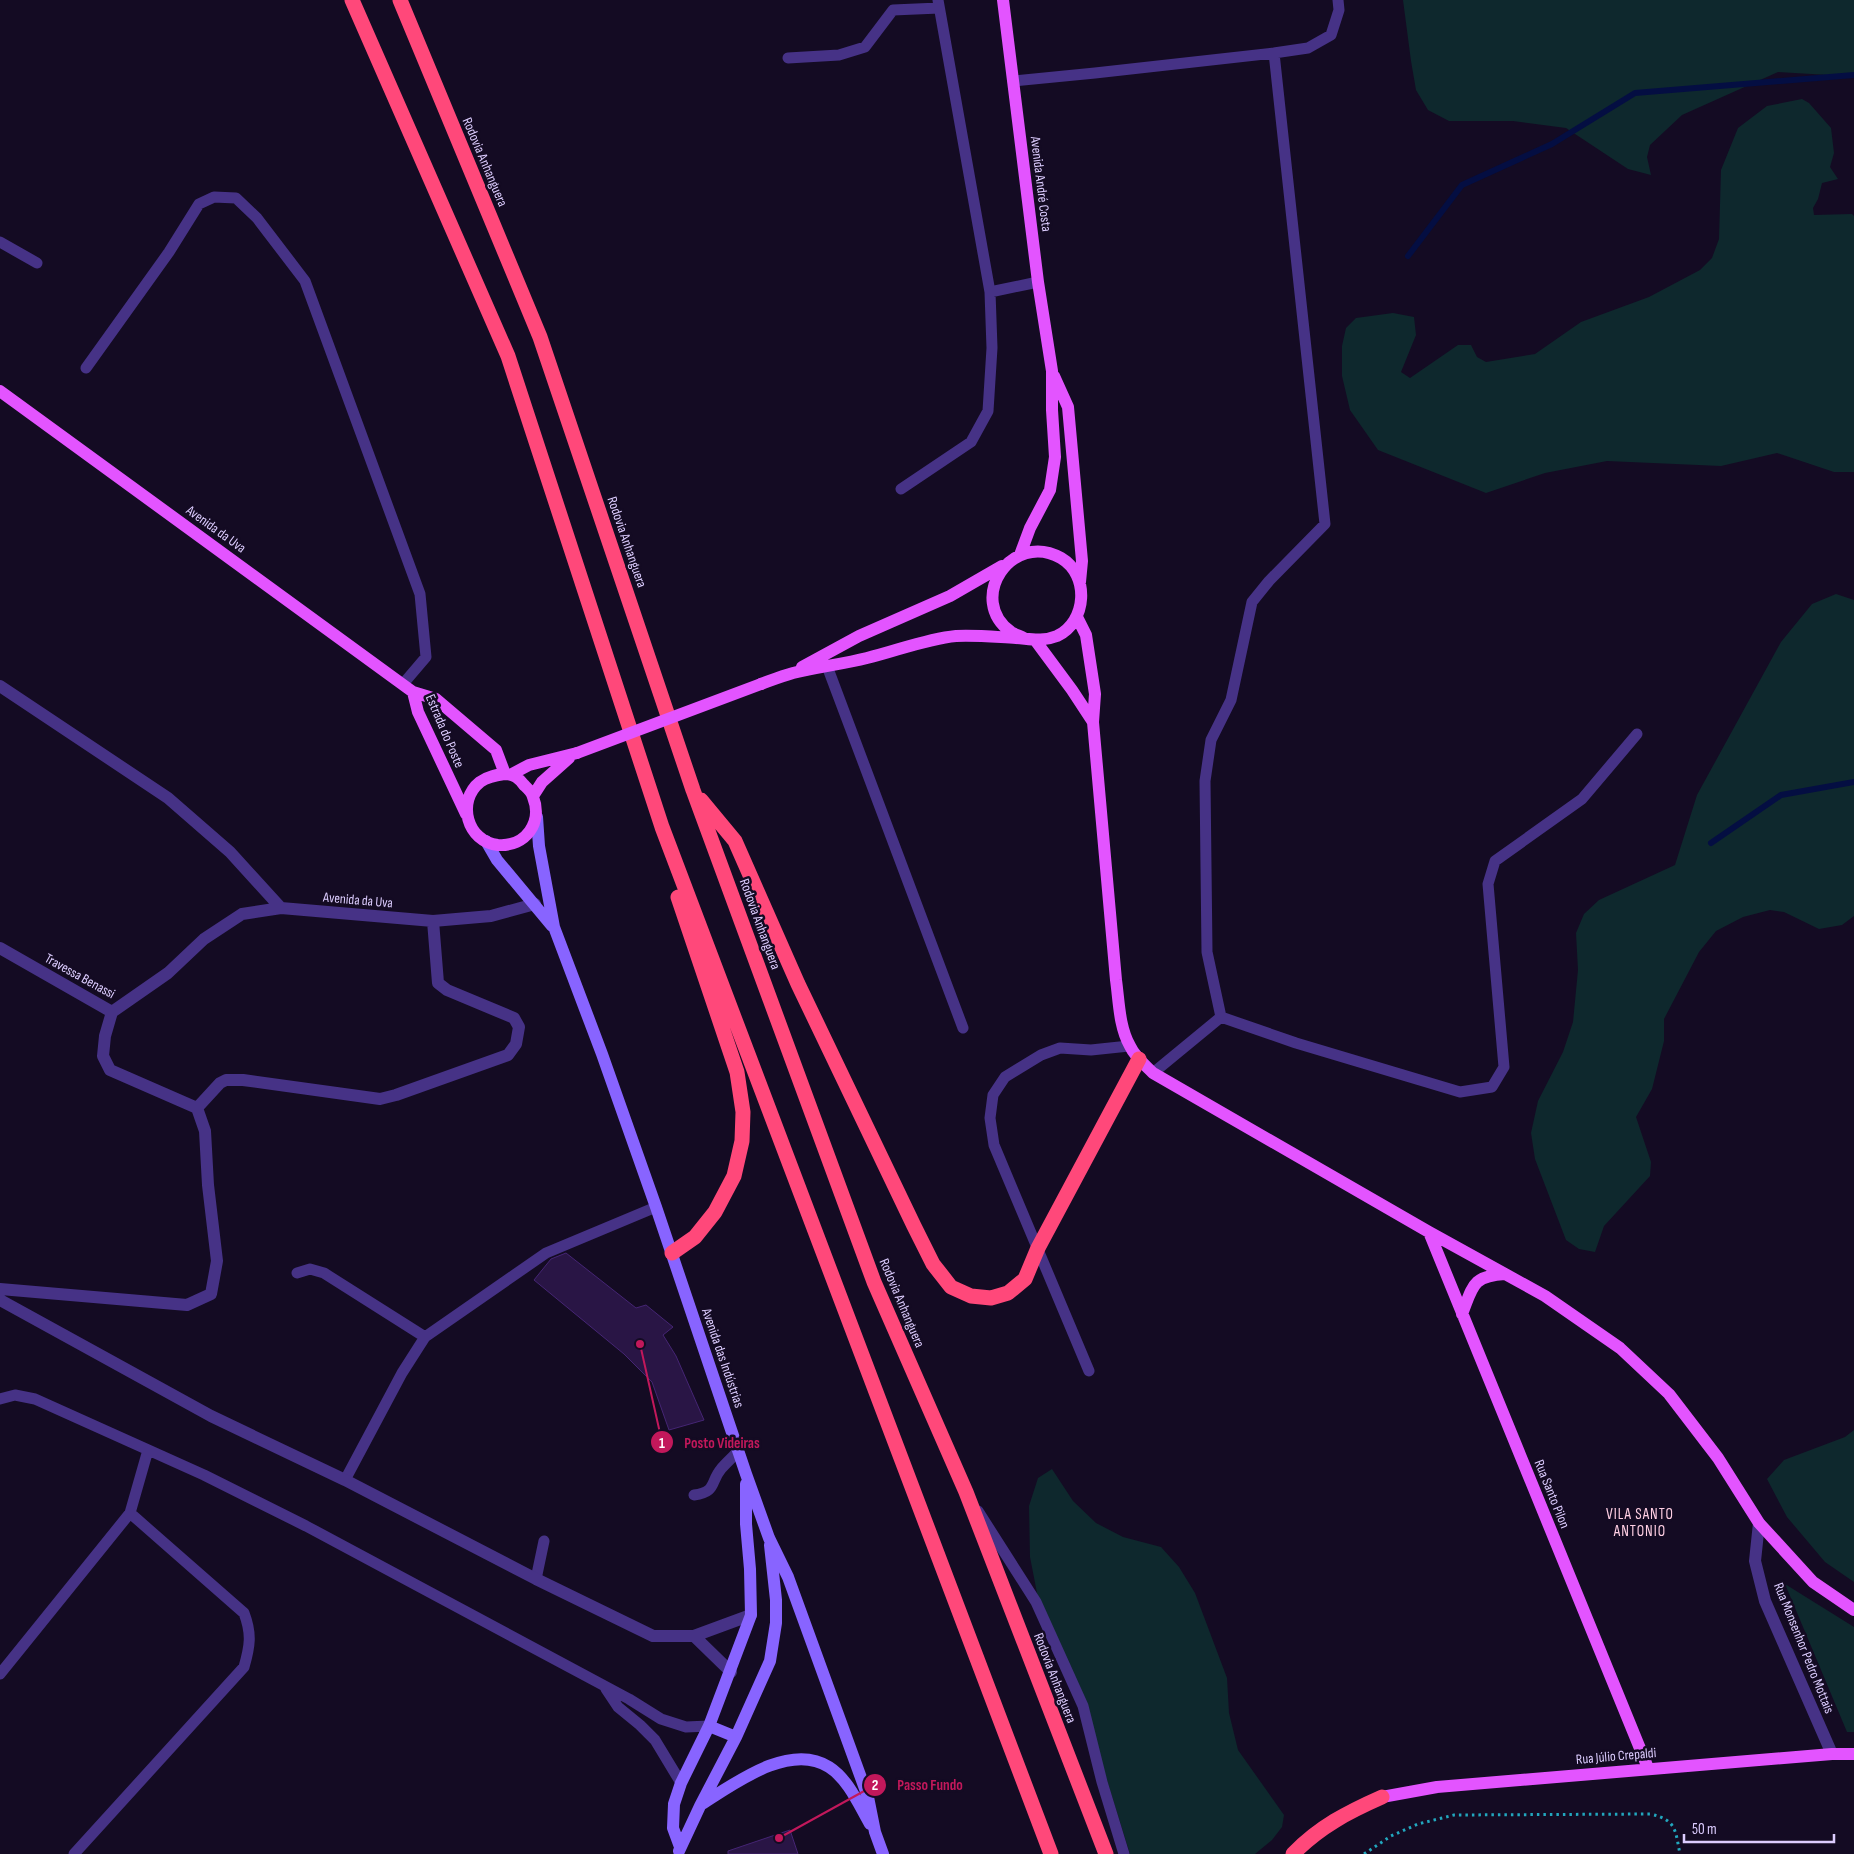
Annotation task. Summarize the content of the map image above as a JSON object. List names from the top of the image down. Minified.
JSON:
{"streets":{"highway":["Rodovia Anhanguera"],"main road":["Avenida André Costa","Avenida da Uva","Estrada do Poste","Avenida das Indústrias","Rua Santo Pilon","Rua Júlio Crepaldi"],"street":["Travessa Benassi","Rua Monsenhor Pedro Mottais"]},"crossings":[["Avenida da Uva","Estrada do Poste"],["Avenida da Uva","Travessa Benassi"],["Avenida da Uva","Avenida das Indústrias"],["Estrada do Poste","Avenida das Indústrias"],["Rua Santo Pilon","Rua Júlio Crepaldi"],["Rua Monsenhor Pedro Mottais","Rua Júlio Crepaldi"]],"districts":["VILA SANTO ANTONIO"],"places":["Posto Videiras","Passo Fundo"],"scale_bar":"50 m"}
